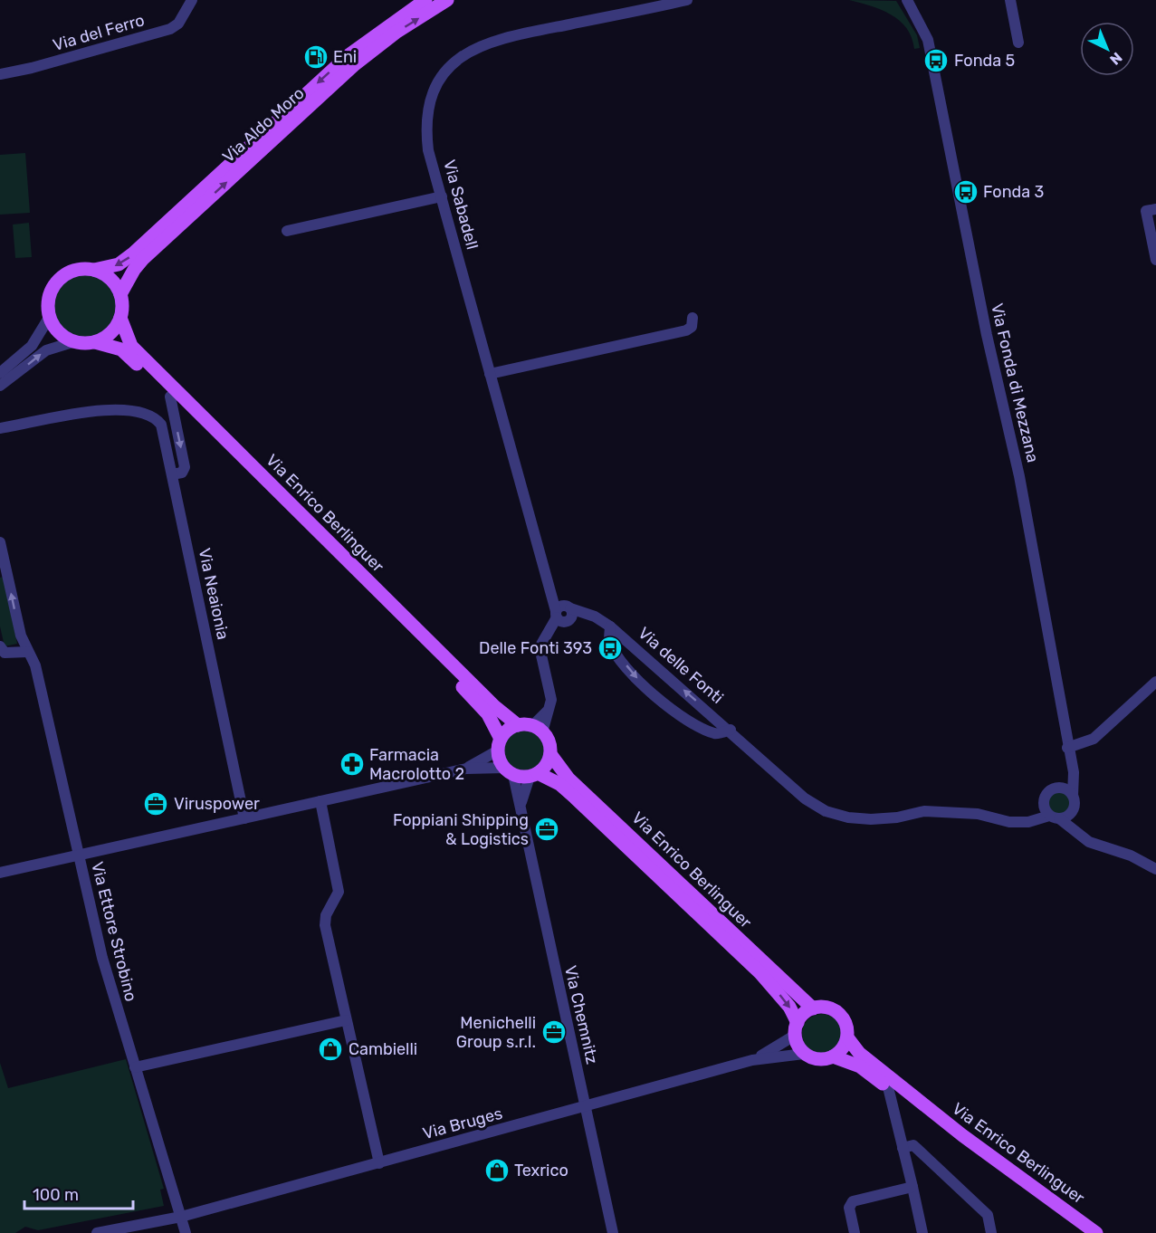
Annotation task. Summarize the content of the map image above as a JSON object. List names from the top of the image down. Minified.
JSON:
{"streets":{"main road":["Via Aldo Moro","Via Enrico Berlinguer"],"street":["Via del Ferro","Via Sabadell","Via Fonda di Mezzana","Via Neaionia","Via delle Fonti","Via Ettore Strobino","Via Chemnitz","Via Bruges"]},"crossings":[["Via Aldo Moro","Via Enrico Berlinguer"],["Via Sabadell","Via delle Fonti"],["Via Fonda di Mezzana","Via delle Fonti"],["Via Enrico Berlinguer","Via Chemnitz"],["Via Enrico Berlinguer","Via Bruges"],["Via Ettore Strobino","Via Bruges"],["Via Chemnitz","Via Bruges"]],"places":{"fuel station":["Eni"],"bus stop":["Fonda 5","Fonda 3","Delle Fonti 393"],"pharmacy":["Farmacia Macrolotto 2"],"office":["Viruspower","Foppiani Shipping & Logistics","Menichelli Group s.r.l."],"shop":["Cambielli","Texrico"]},"scale_bar":"100 m","north":"bottom right"}
